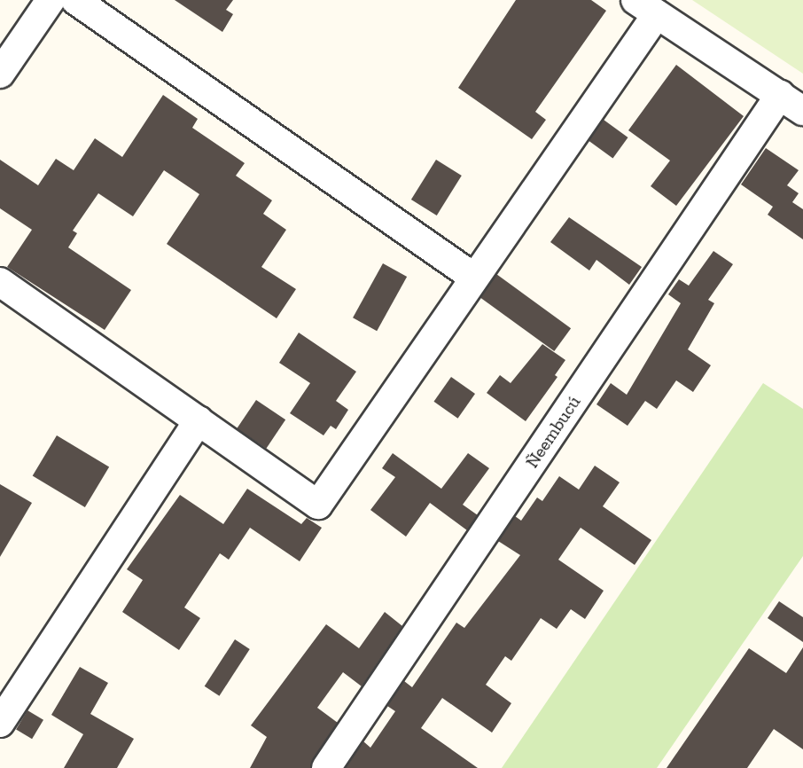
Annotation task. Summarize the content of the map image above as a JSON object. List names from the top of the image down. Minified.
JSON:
{"streets":{"street":["Ñeembucú"]}}
